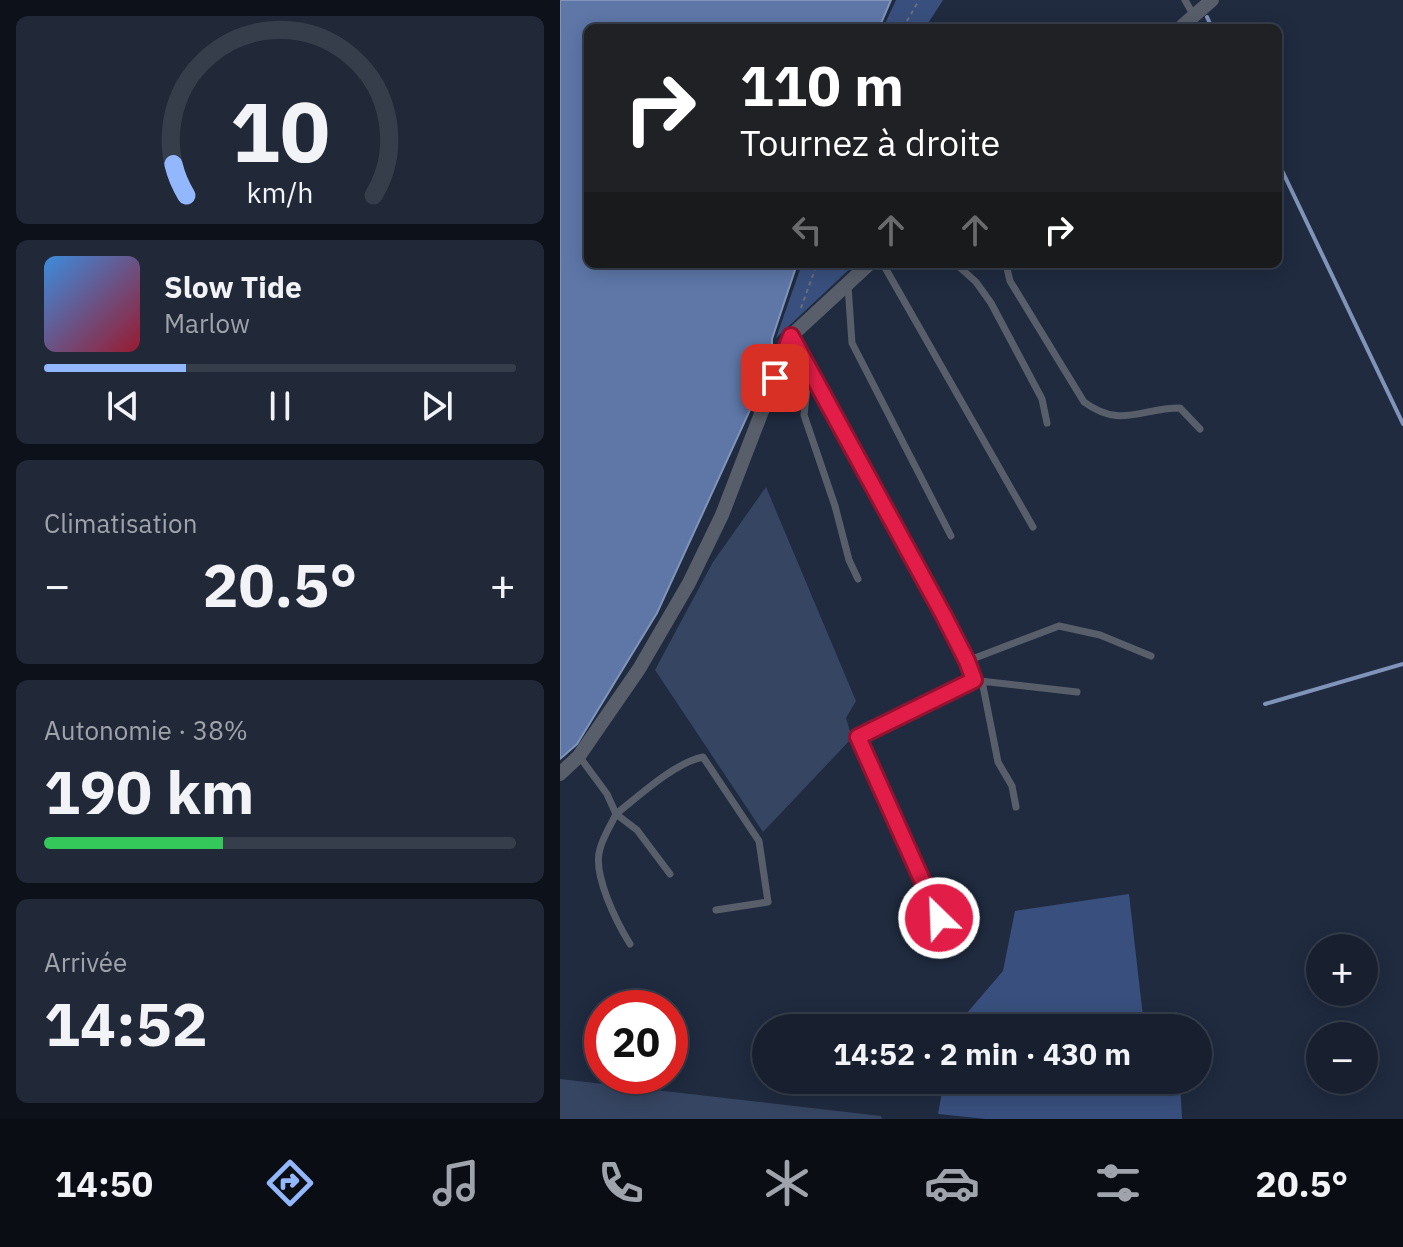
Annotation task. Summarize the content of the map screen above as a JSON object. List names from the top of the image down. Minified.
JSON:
{"page":{"turn":["110 m","Tournez à droite"],"song":["Slow Tide","Marlow"],"tile":["Climatisation",["Autonomie · 38%","190 km"],["Arrivée","14:52"]],"heat":["−","20.5°","+"],"map_buttons":["+","−"],"limit":"20","trip":"14:52 · 2 min · 430 m","tabs":["14:50","20.5°"],"gauge":["10","km/h"]}}
